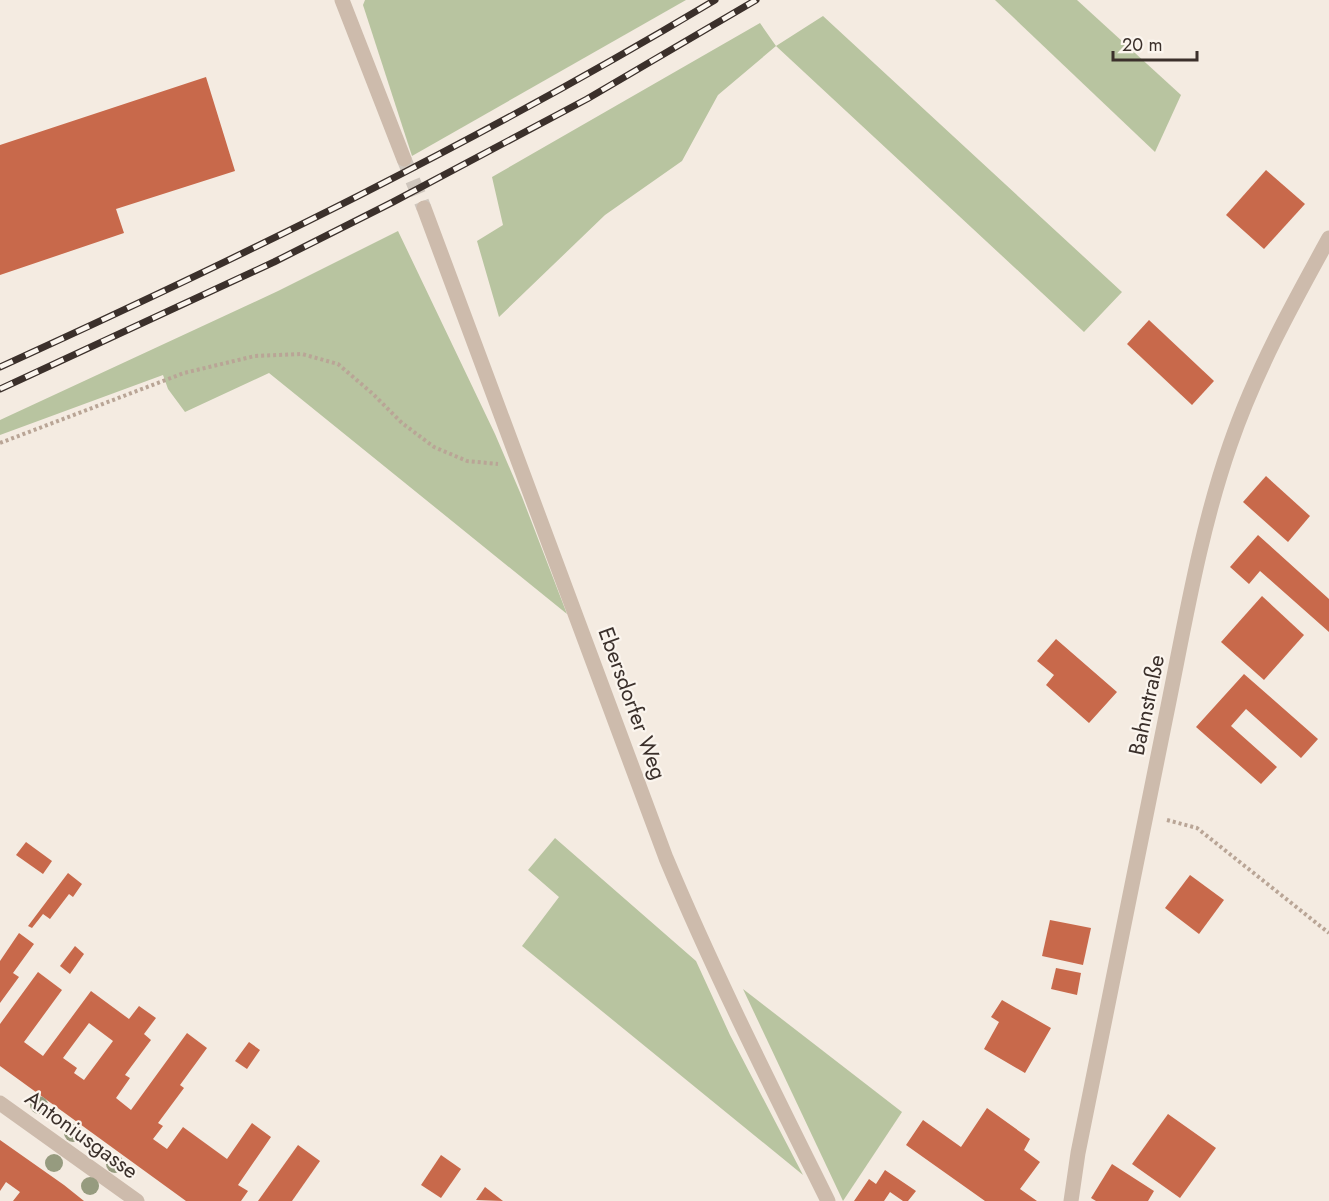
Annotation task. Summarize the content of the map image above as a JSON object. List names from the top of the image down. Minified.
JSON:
{"streets":{"street":["Ebersdorfer Weg","Bahnstraße","Antoniusgasse"]},"scale_bar":"20 m"}
